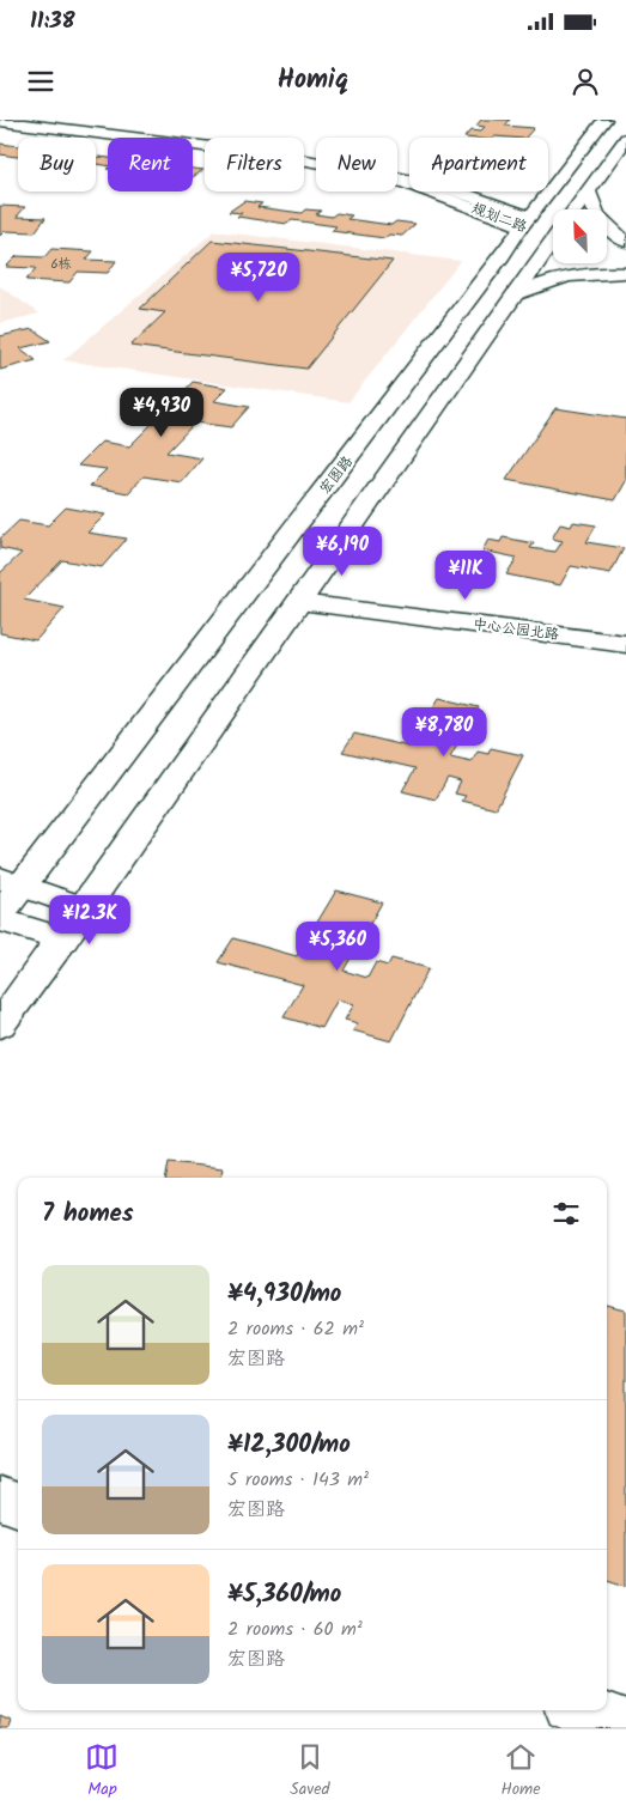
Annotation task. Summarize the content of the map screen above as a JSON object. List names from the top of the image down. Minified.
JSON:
{"streets":{"main road":["规划二路","宏图路","中心公园北路"]},"crossings":[["规划二路","宏图路"]],"house_numbers":["6栋"],"north":"top left","page":{"status":"11:38","header":"Homiq","chip":["Buy","Rent","Filters","New","Apartment"],"price":["¥5,720","¥4,930","¥6,190","¥11K","¥8,780","¥12.3K","¥5,360"],"heading":"7 homes","list":[{"name":"¥4,930/mo","note":"2 rooms · 62 m² · 宏图路"},{"name":"¥12,300/mo","note":"5 rooms · 143 m² · 宏图路"},{"name":"¥5,360/mo","note":"2 rooms · 60 m² · 宏图路"}],"tabs":["Map","Saved","Home"]}}
